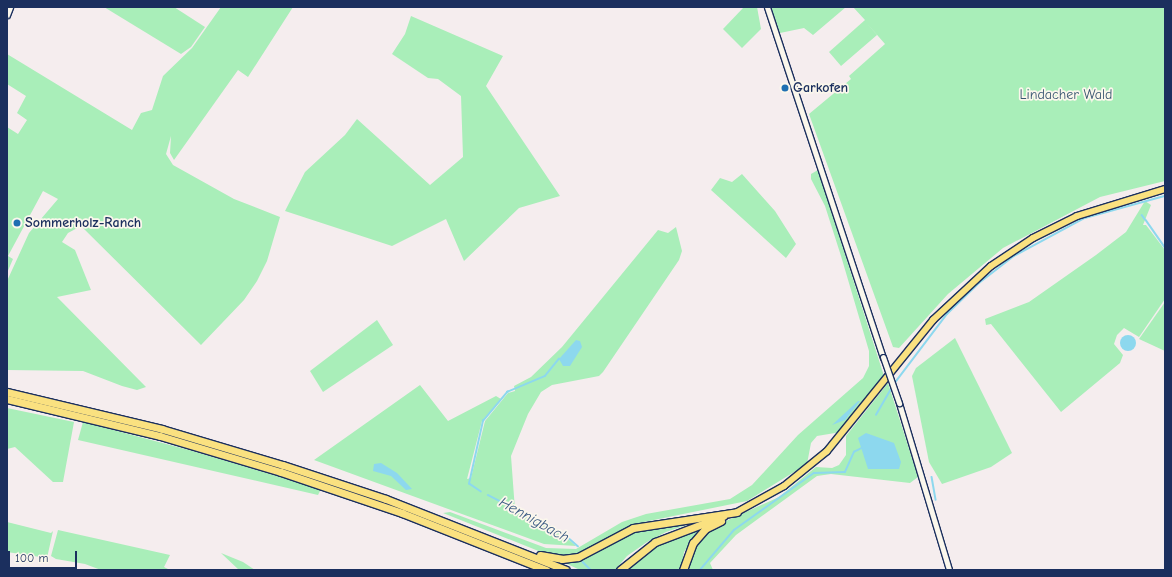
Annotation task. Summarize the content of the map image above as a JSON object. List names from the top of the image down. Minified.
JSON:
{"water":["Hennigbach"],"parks":["Lindacher Wald"],"places":["Garkofen","Sommerholz-Ranch"],"scale_bar":"100 m"}
